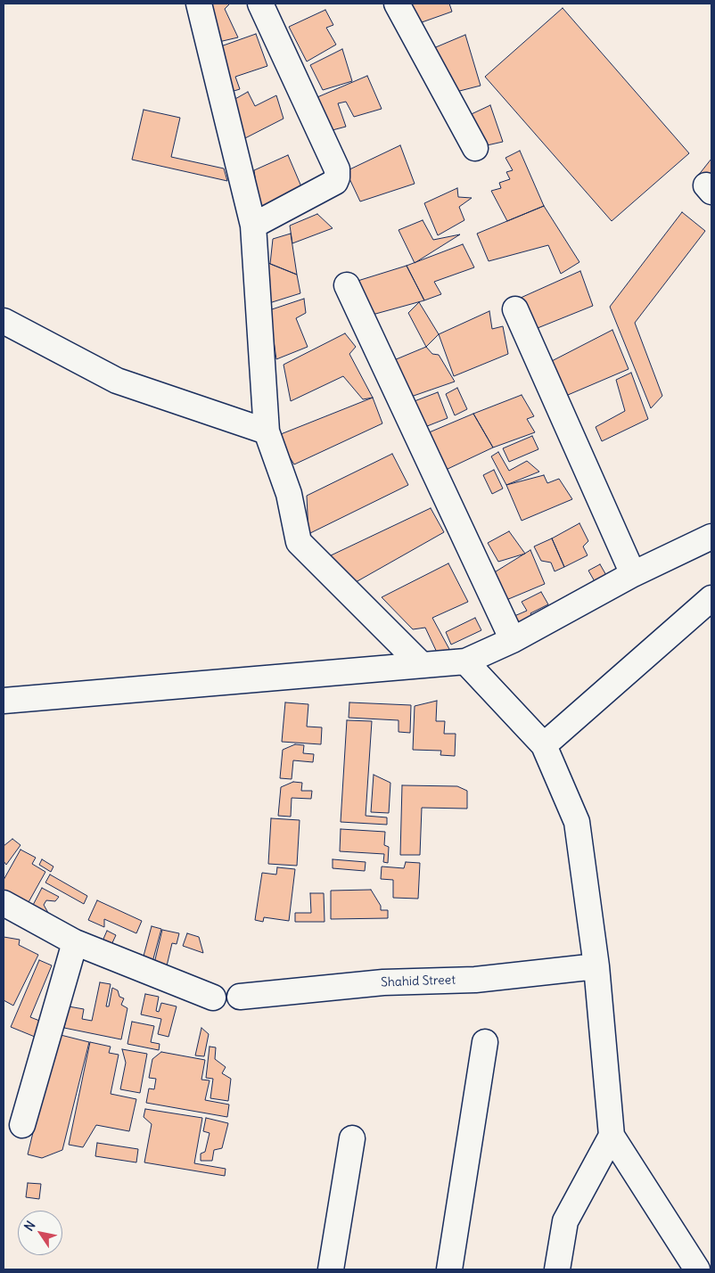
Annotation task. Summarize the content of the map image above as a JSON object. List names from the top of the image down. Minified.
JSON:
{"streets":{"street":["Shahid Street"]},"north":"top left"}
